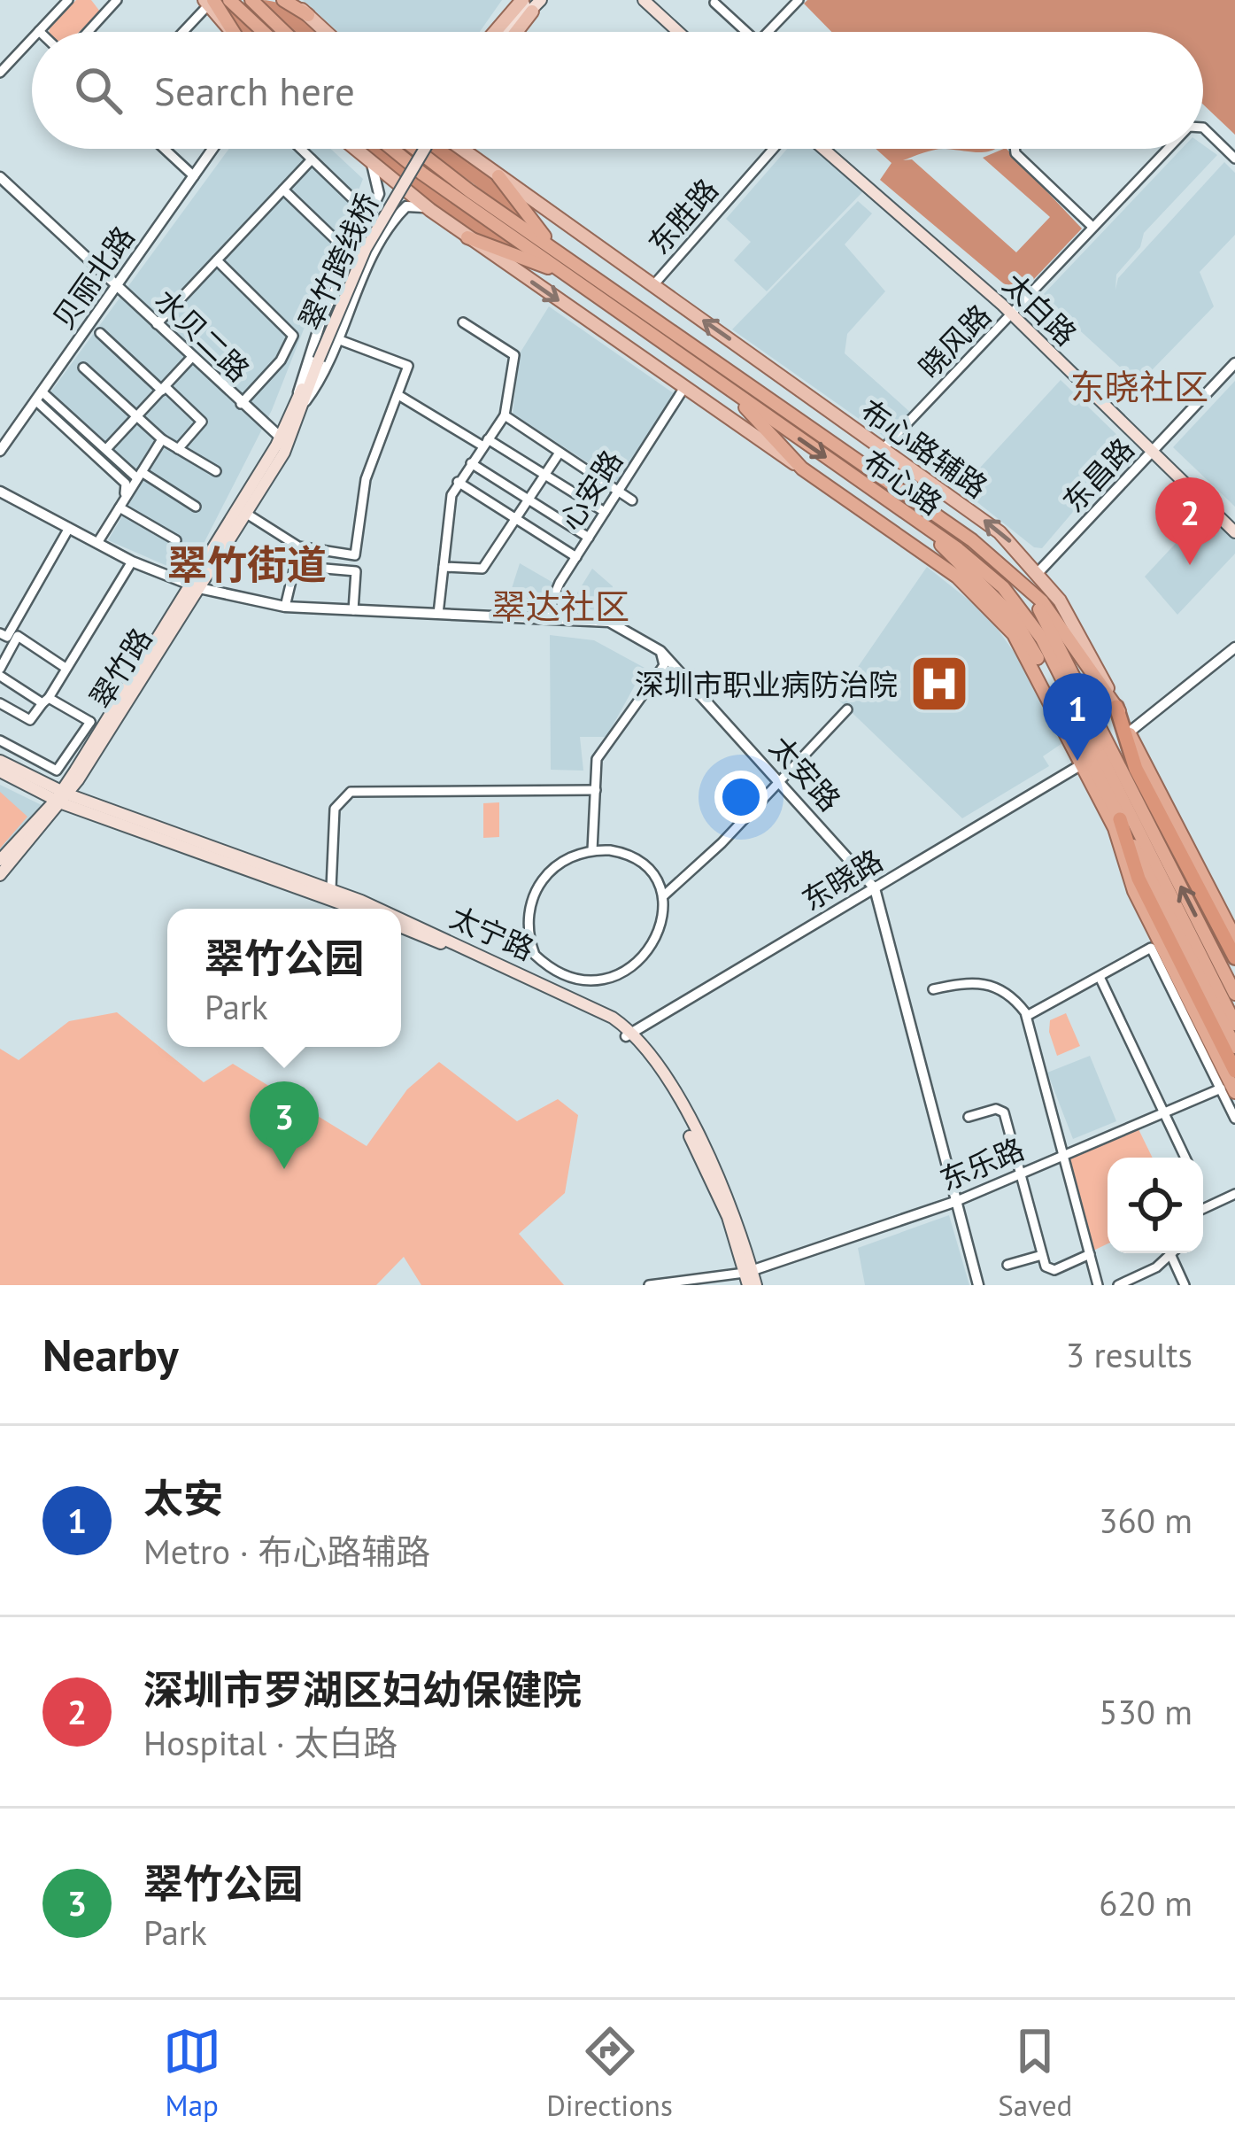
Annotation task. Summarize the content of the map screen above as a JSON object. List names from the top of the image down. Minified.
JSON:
{"streets":{"highway":["布心路辅路","布心路"],"main road":["翠竹跨线桥","太白路","翠竹路","太宁路"],"street":["东胜路","贝丽北路","水贝二路","晓风路","东昌路","心安路","太安路","东晓路","东乐路"]},"crossings":[["东胜路","布心路辅路"],["翠竹跨线桥","翠竹路"],["贝丽北路","水贝二路"],["太白路","晓风路"],["太白路","东昌路"],["水贝二路","翠竹路"],["晓风路","布心路辅路"],["布心路辅路","东昌路"],["布心路辅路","布心路"],["心安路","太安路"],["翠竹路","太安路"],["翠竹路","太宁路"],["太安路","东晓路"],["太安路","东乐路"],["东晓路","太宁路"],["太宁路","东乐路"]],"districts":["东晓社区","翠竹街道","翠达社区"],"places":{"hospital":["深圳市职业病防治院"]},"page":{"search":"Search here","pins":["2","1","3"],"popup":["翠竹公园","Park"],"heading":["Nearby","3 results"],"list":[{"mark":"1","name":"太安","note":"Metro · 布心路辅路","value":"360 m"},{"mark":"2","name":"深圳市罗湖区妇幼保健院","note":"Hospital · 太白路","value":"530 m"},{"mark":"3","name":"翠竹公园","note":"Park","value":"620 m"}],"nav":["Map","Directions","Saved"]}}
